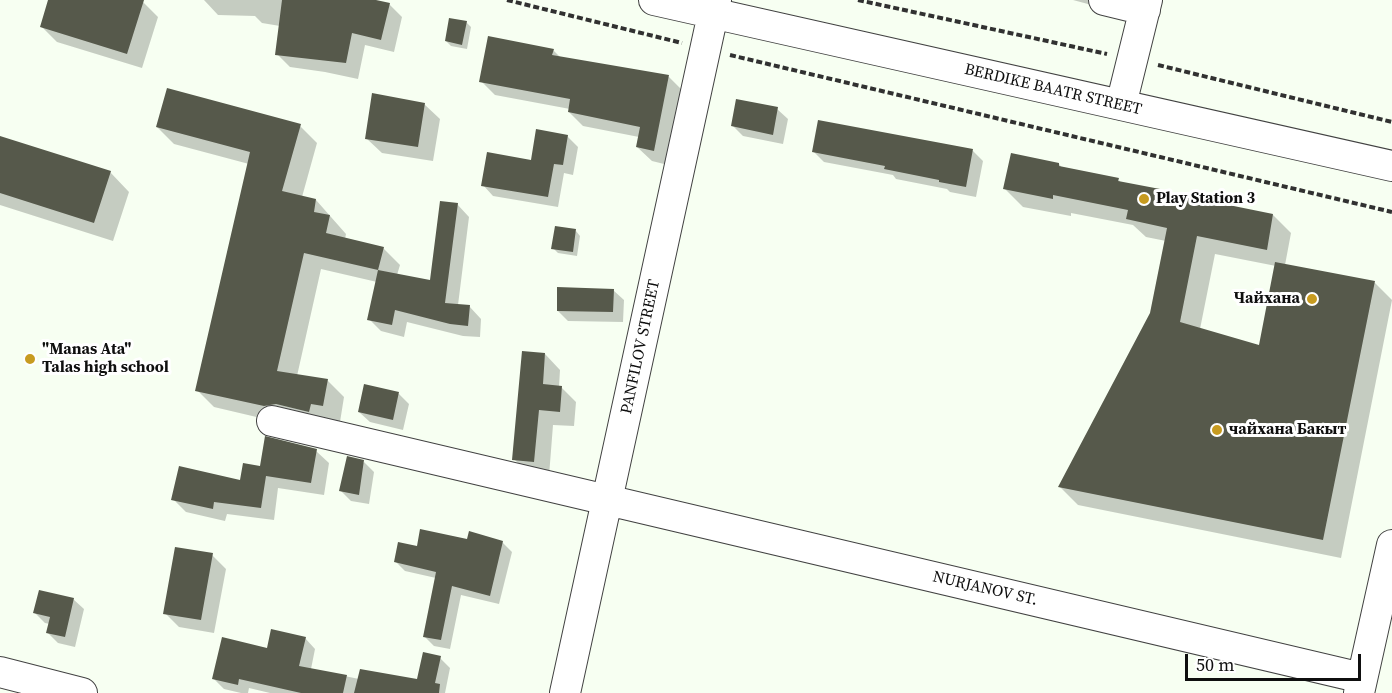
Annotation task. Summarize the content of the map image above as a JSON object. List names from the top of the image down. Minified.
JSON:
{"streets":{"street":["BERDIKE BAATR STREET","PANFILOV STREET","NURJANOV ST."]},"crossings":[["BERDIKE BAATR STREET","PANFILOV STREET"],["PANFILOV STREET","NURJANOV ST."]],"places":["Play Station 3","Чайхана","\"Manas Ata\" Talas high school","чайхана Бакыт"],"scale_bar":"50 m"}
